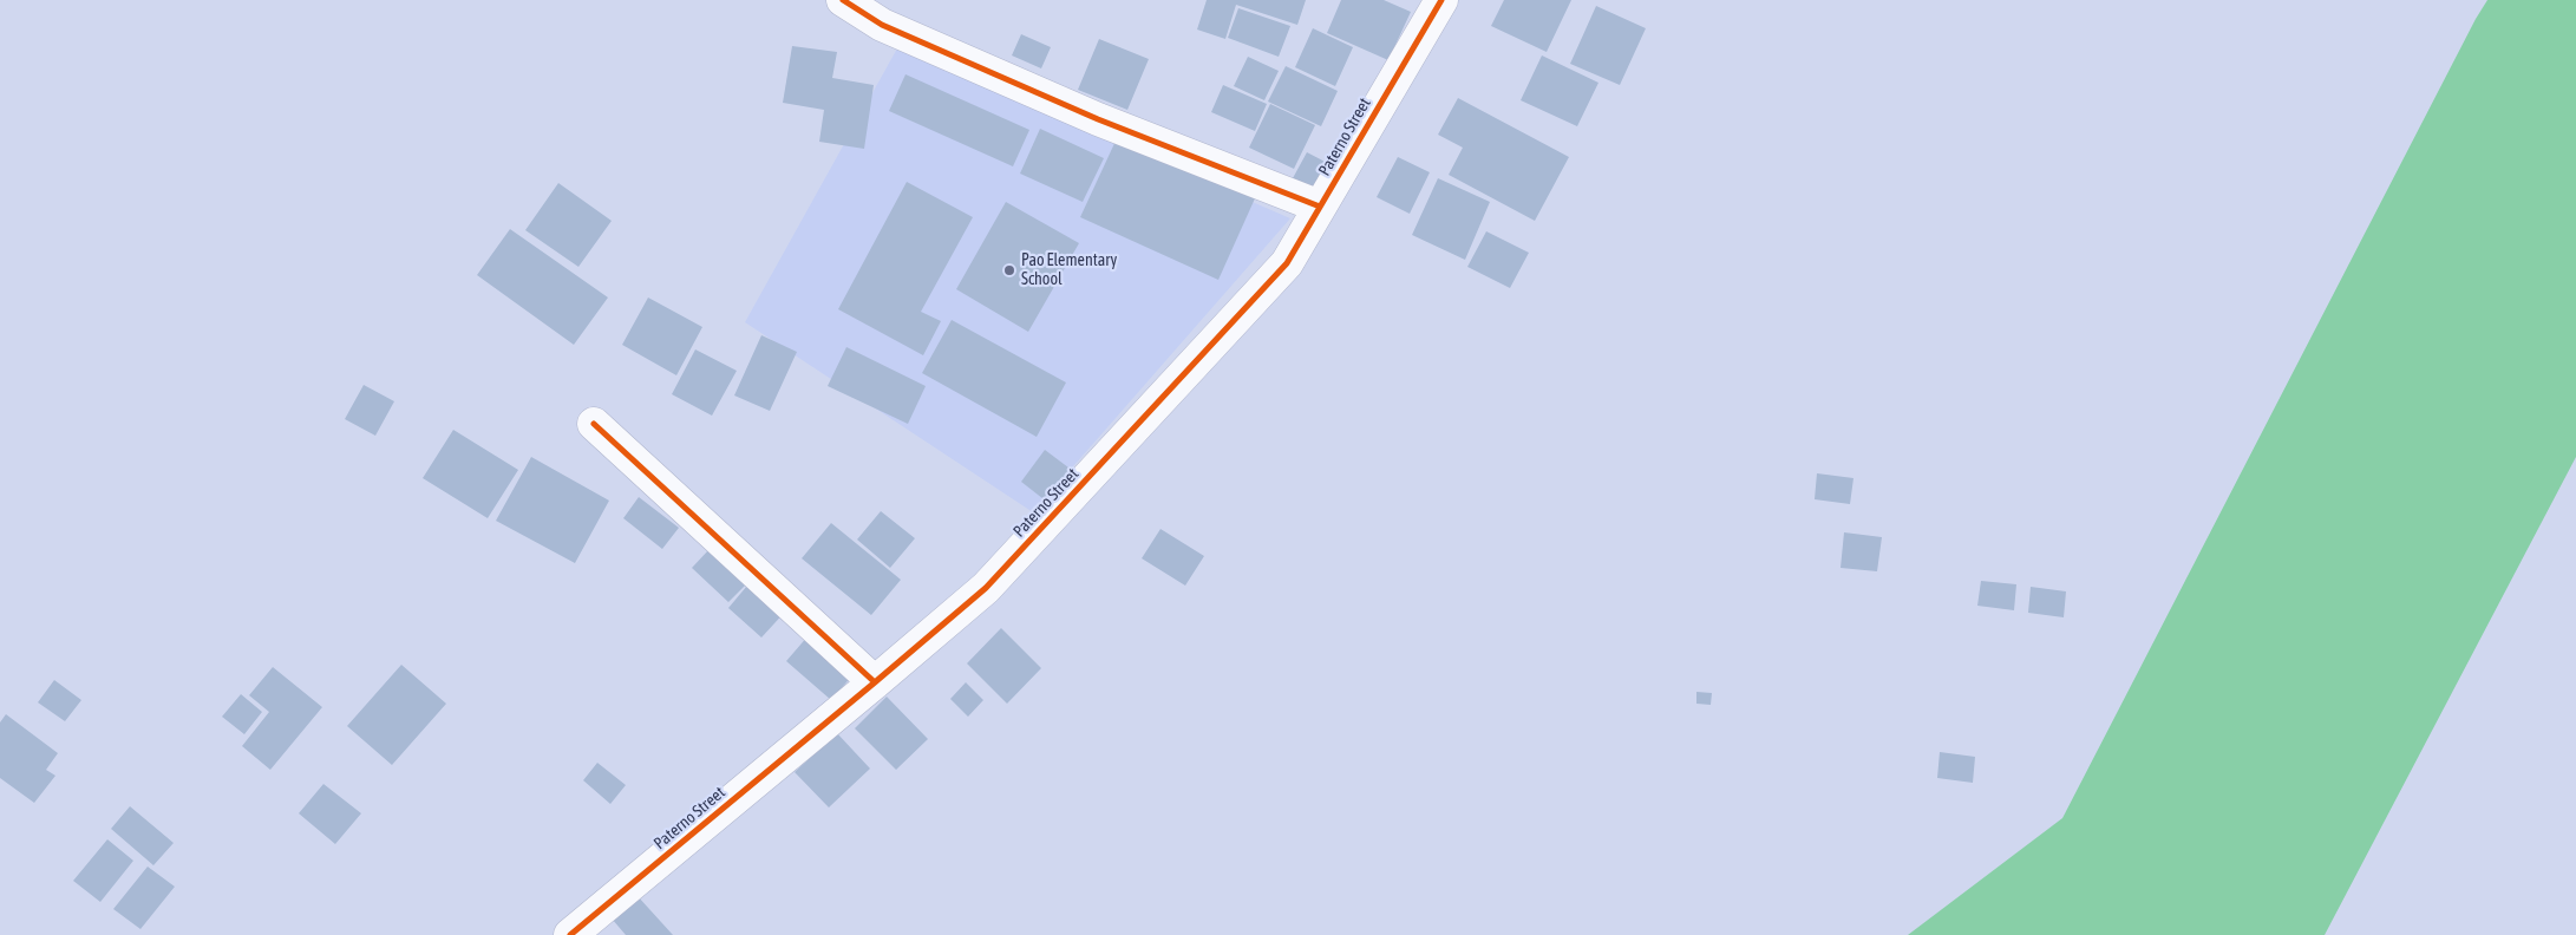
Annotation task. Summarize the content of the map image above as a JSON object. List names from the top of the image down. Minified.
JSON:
{"streets":{"street":["Paterno Street"]},"places":["Pao Elementary School"]}
